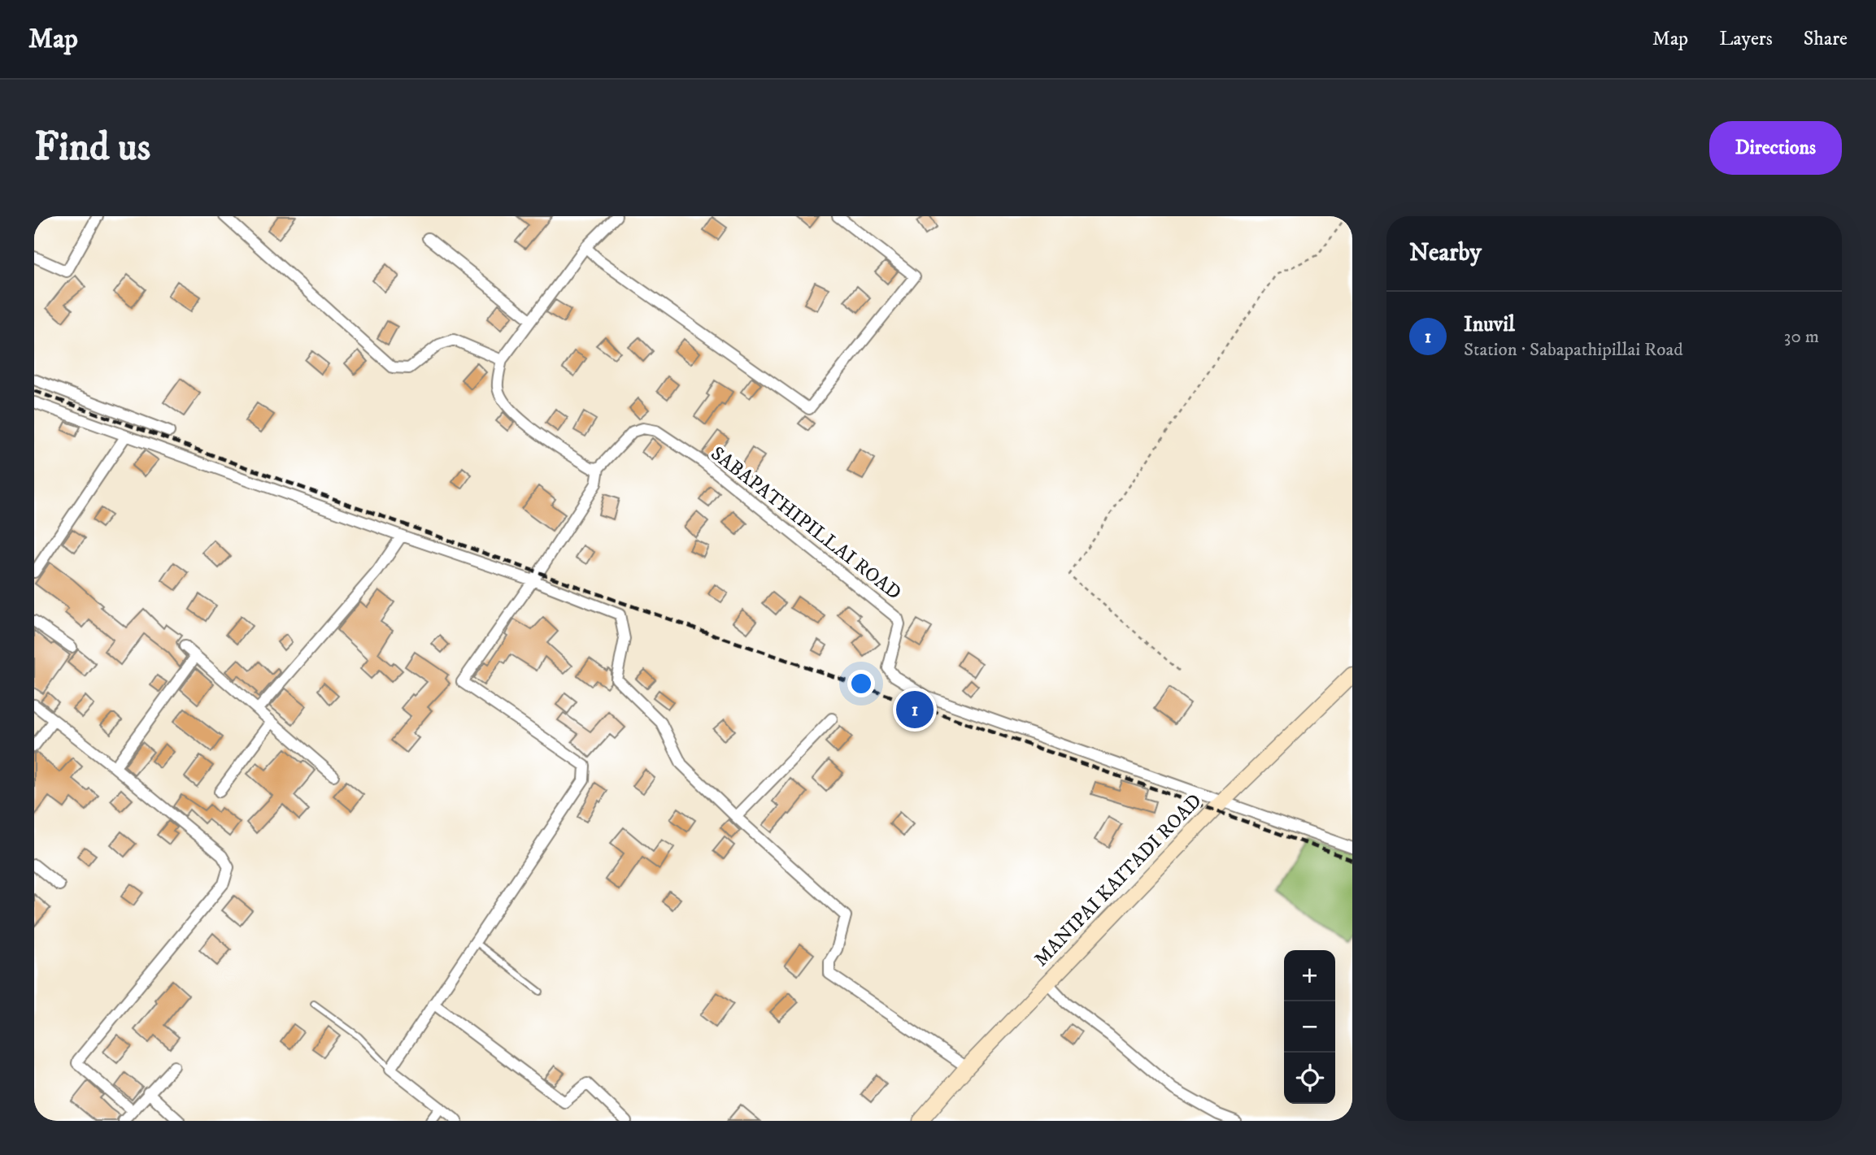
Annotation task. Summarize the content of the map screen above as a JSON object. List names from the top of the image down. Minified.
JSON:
{"streets":{"main road":["MANIPAI KAITADI ROAD"],"street":["SABAPATHIPILLAI ROAD"]},"crossings":[["SABAPATHIPILLAI ROAD","MANIPAI KAITADI ROAD"]],"page":{"header":"Map","nav":["Map","Layers","Share"],"buttons":"Directions","title":"Find us","heading":"Nearby","list":[{"mark":"1","name":"Inuvil","note":"Station · Sabapathipillai Road","value":"30 m"}],"pins":"1","map_buttons":["+","−"]}}
